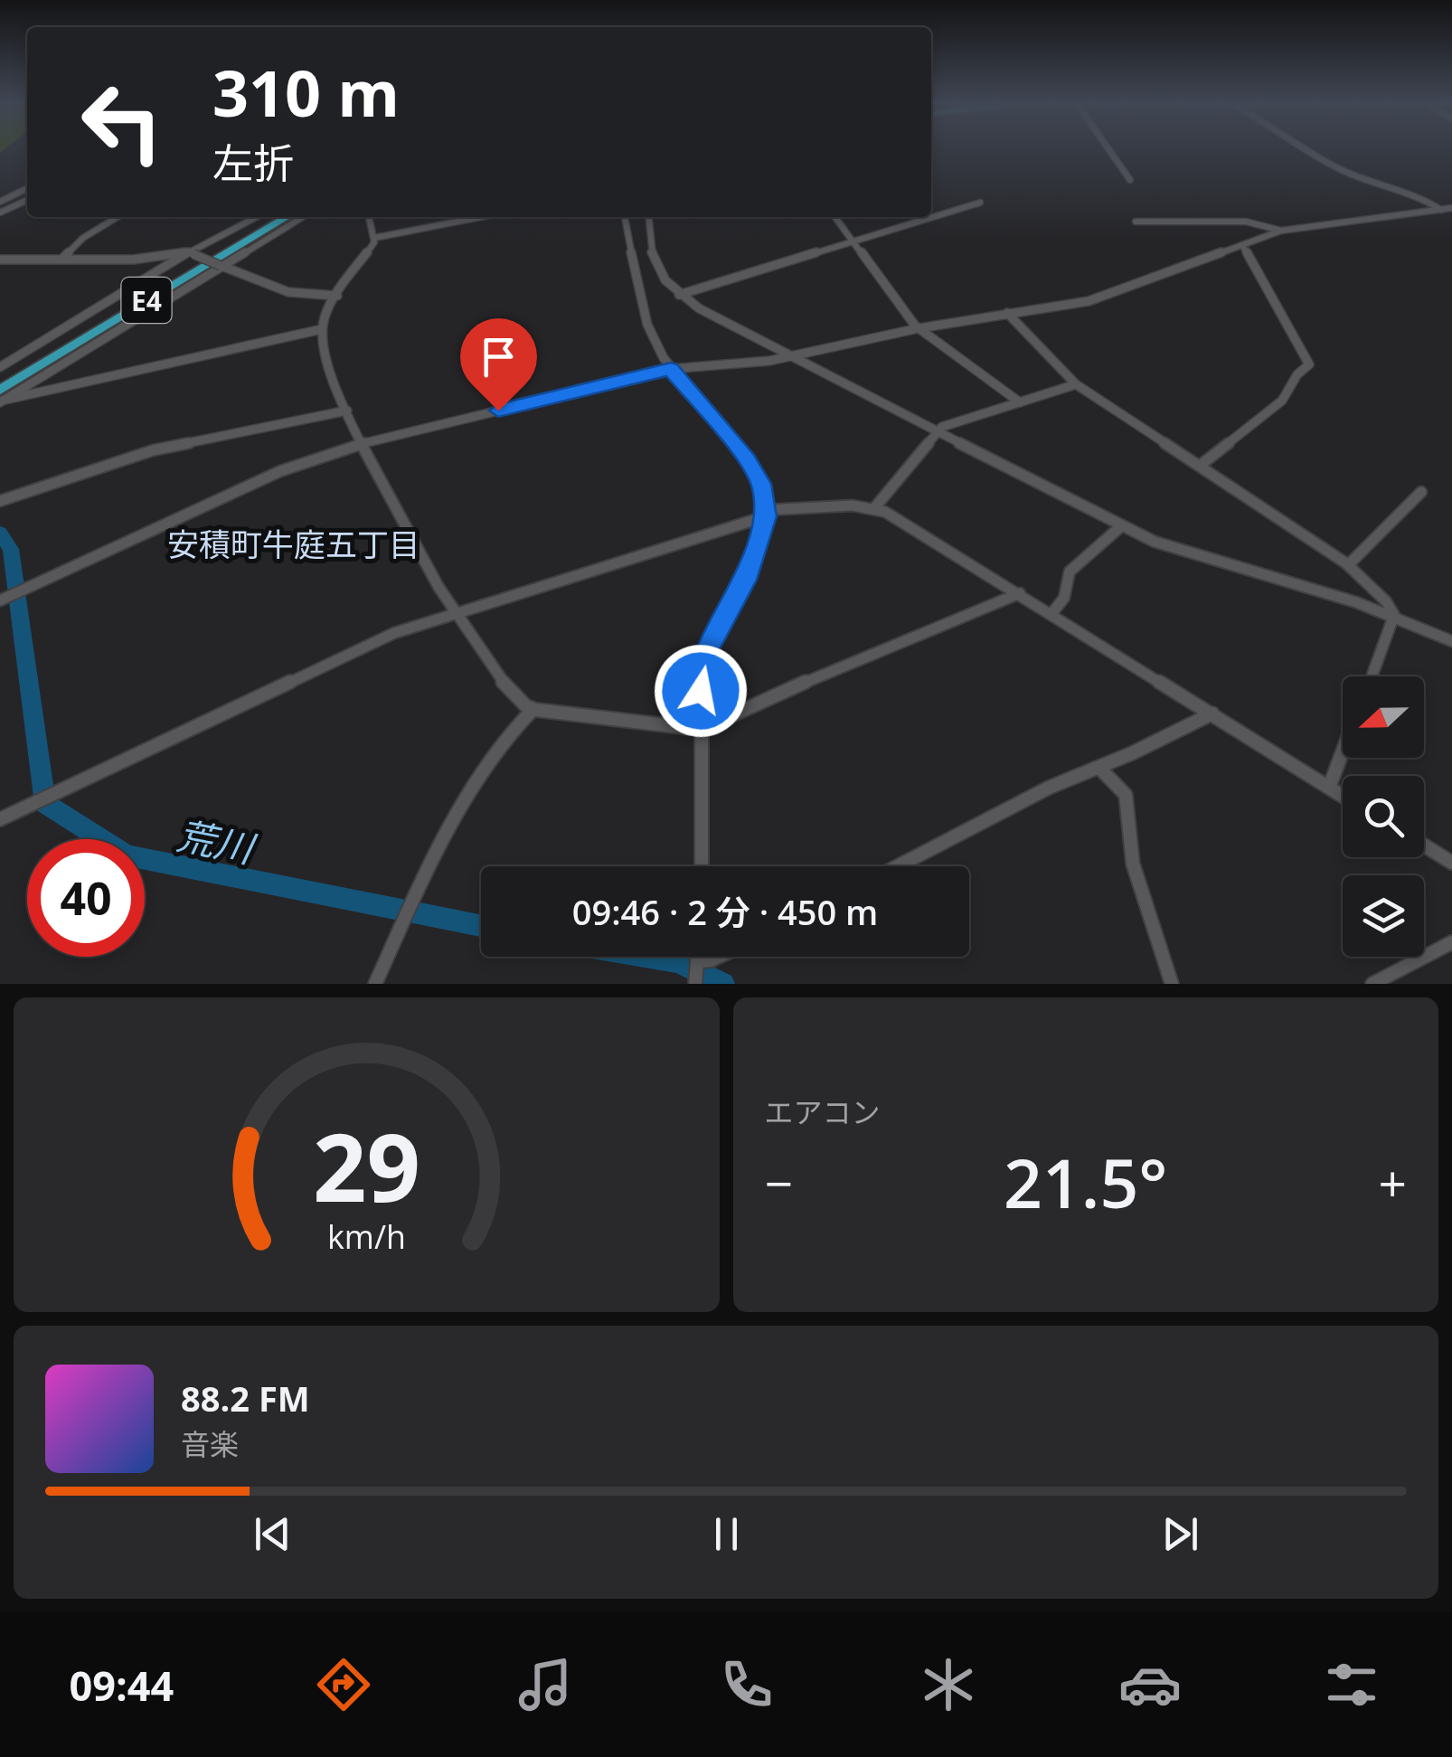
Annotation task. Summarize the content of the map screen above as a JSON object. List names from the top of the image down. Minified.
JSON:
{"streets":{"highway":["E4"]},"districts":["安積町牛庭五丁目"],"water":["荒川"],"north":"left","page":{"turn":["310 m","左折"],"limit":"40","trip":"09:46 · 2 分 · 450 m","tile":"エアコン","heat":["−","21.5°","+"],"song":["88.2 FM","音楽"],"tabs":"09:44","gauge":["29","km/h"]}}
